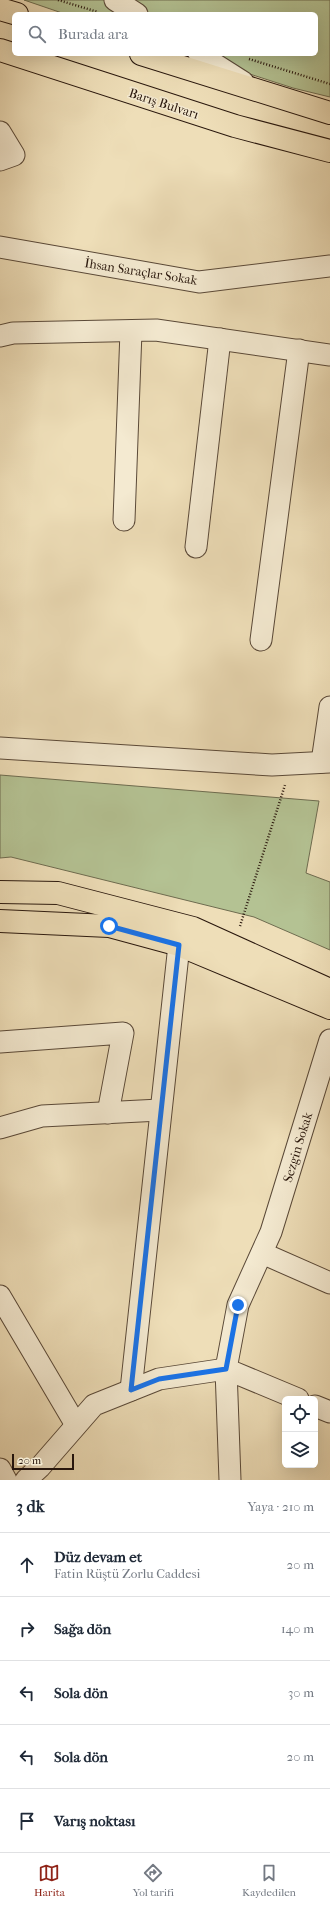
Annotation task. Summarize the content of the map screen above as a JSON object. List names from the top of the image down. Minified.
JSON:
{"streets":{"main road":["Barış Bulvarı"],"street":["İhsan Saraçlar Sokak","Sezgin Sokak"]},"scale_bar":"20 m","page":{"search":"Burada ara","scale":"20 m","heading":["3 dk","Yaya · 210 m"],"list":[["Düz devam et","Fatin Rüştü Zorlu Caddesi","20 m"],["Sağa dön","140 m"],["Sola dön","30 m"],["Sola dön","20 m"],"Varış noktası"],"nav":["Harita","Yol tarifi","Kaydedilen"]}}
